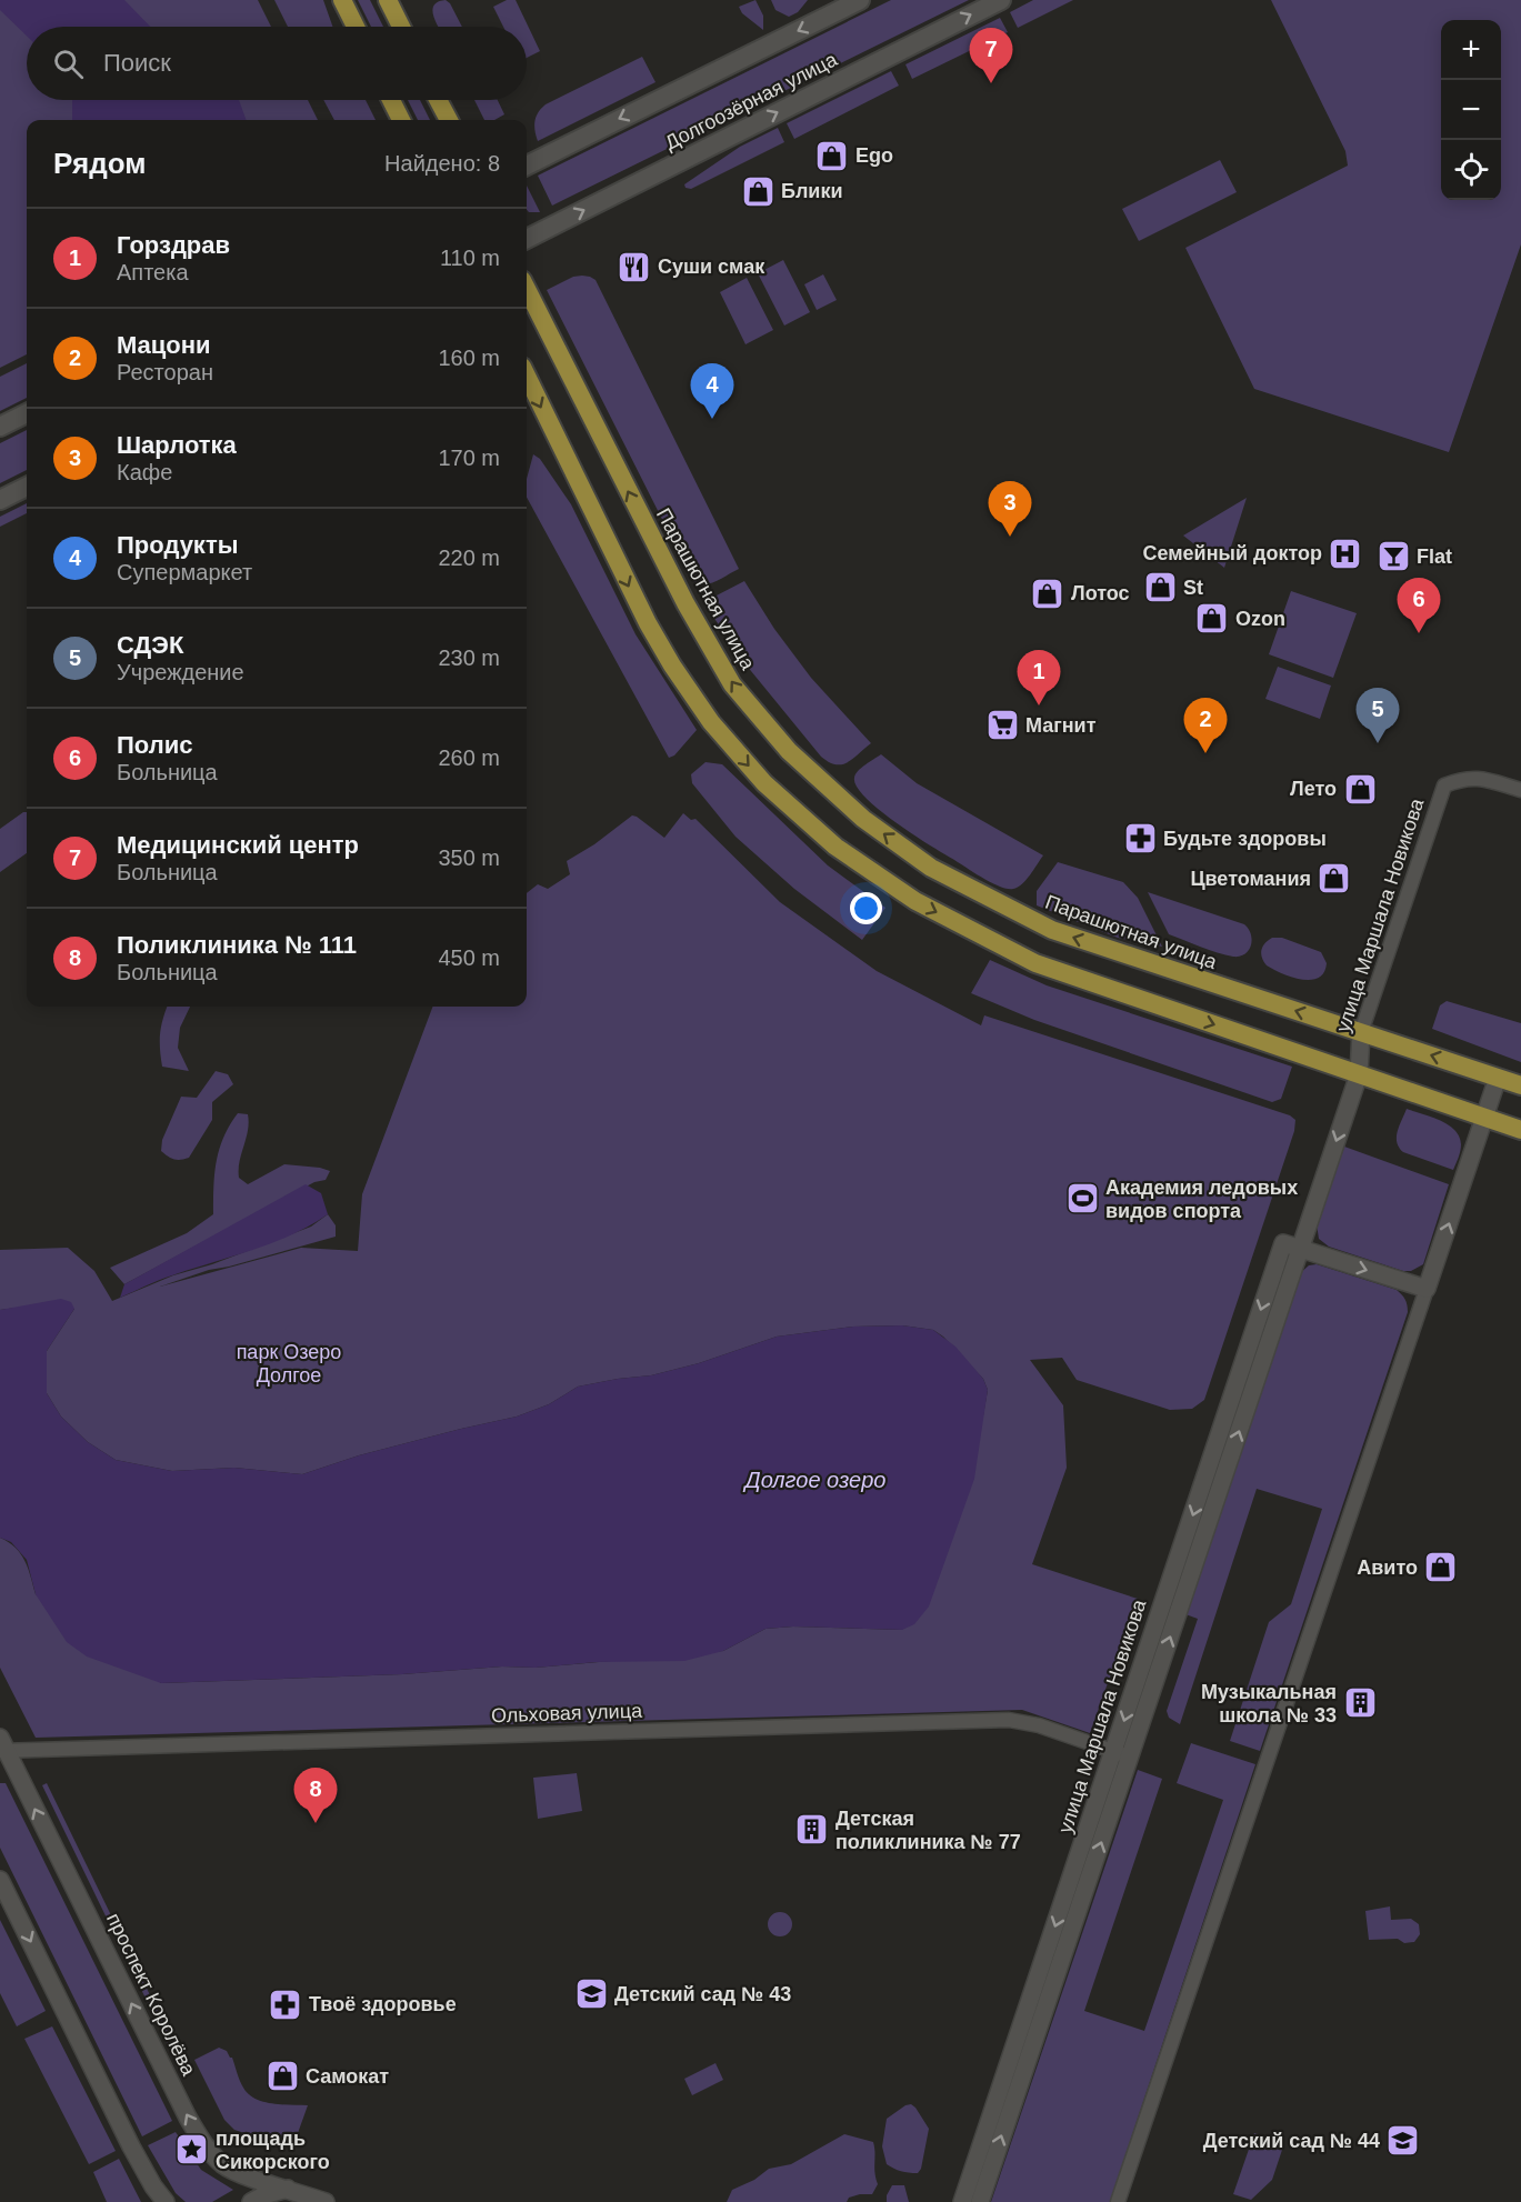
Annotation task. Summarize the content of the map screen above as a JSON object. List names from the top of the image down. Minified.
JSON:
{"streets":{"main road":["Долгоозёрная улица","Парашютная улица"],"street":["улица Маршала Новикова","Ольховая улица","проспект Королёва"]},"crossings":[["Парашютная улица","улица Маршала Новикова"],["улица Маршала Новикова","Ольховая улица"],["Ольховая улица","проспект Королёва"]],"water":["Долгое озеро"],"parks":["парк Озеро Долгое"],"places":{"shop":["Ego","Блики","St","Лотос","Ozon","Лето","Цветомания","Авито","Самокат"],"restaurant":["Суши смак"],"hospital":["Семейный доктор"],"bar":["Flat"],"supermarket":["Магнит"],"pharmacy":["Будьте здоровы","Твоё здоровье"],"sports":["Академия ледовых видов спорта"],"building":["Музыкальная школа № 33","Детская поликлиника № 77"],"school or university":["Детский сад № 43","Детский сад № 44"],"place":["площадь Сикорского"]},"page":{"map_buttons":["+","−"],"search":"Поиск","pins":["7","4","3","6","1","5","2","8"],"heading":["Рядом","Найдено: 8"],"list":[{"mark":"1","name":"Горздрав","note":"Аптека","value":"110 m"},{"mark":"2","name":"Мацони","note":"Ресторан","value":"160 m"},{"mark":"3","name":"Шарлотка","note":"Кафе","value":"170 m"},{"mark":"4","name":"Продукты","note":"Супермаркет","value":"220 m"},{"mark":"5","name":"СДЭК","note":"Учреждение","value":"230 m"},{"mark":"6","name":"Полис","note":"Больница","value":"260 m"},{"mark":"7","name":"Медицинский центр","note":"Больница","value":"350 m"},{"mark":"8","name":"Поликлиника № 111","note":"Больница","value":"450 m"}]}}
